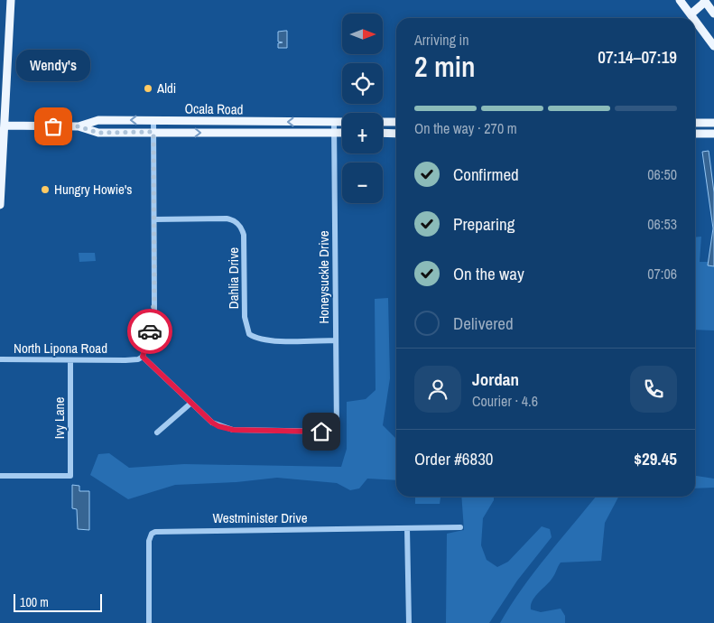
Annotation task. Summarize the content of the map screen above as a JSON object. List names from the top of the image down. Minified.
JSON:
{"streets":{"main road":["Ocala Road"],"street":["Honeysuckle Drive","Dahlia Drive","North Lipona Road","Ivy Lane","Westminister Drive"]},"crossings":[["Ocala Road","Honeysuckle Drive"],["Honeysuckle Drive","Dahlia Drive"],["North Lipona Road","Ivy Lane"]],"places":["Aldi","Wendy's","Hungry Howie's"],"scale_bar":"100 m","north":"right","page":{"map_buttons":["+","−"],"heading":["2 min","Arriving in","07:14–07:19"],"panel":["Jordan","Courier · 4.6","Order #6830","$29.45"],"bubble":"Wendy's","bar":"On the way · 270 m","list":[["Confirmed","06:50"],["Preparing","06:53"],["On the way","07:06"],"Delivered"],"scale":"100 m"}}
